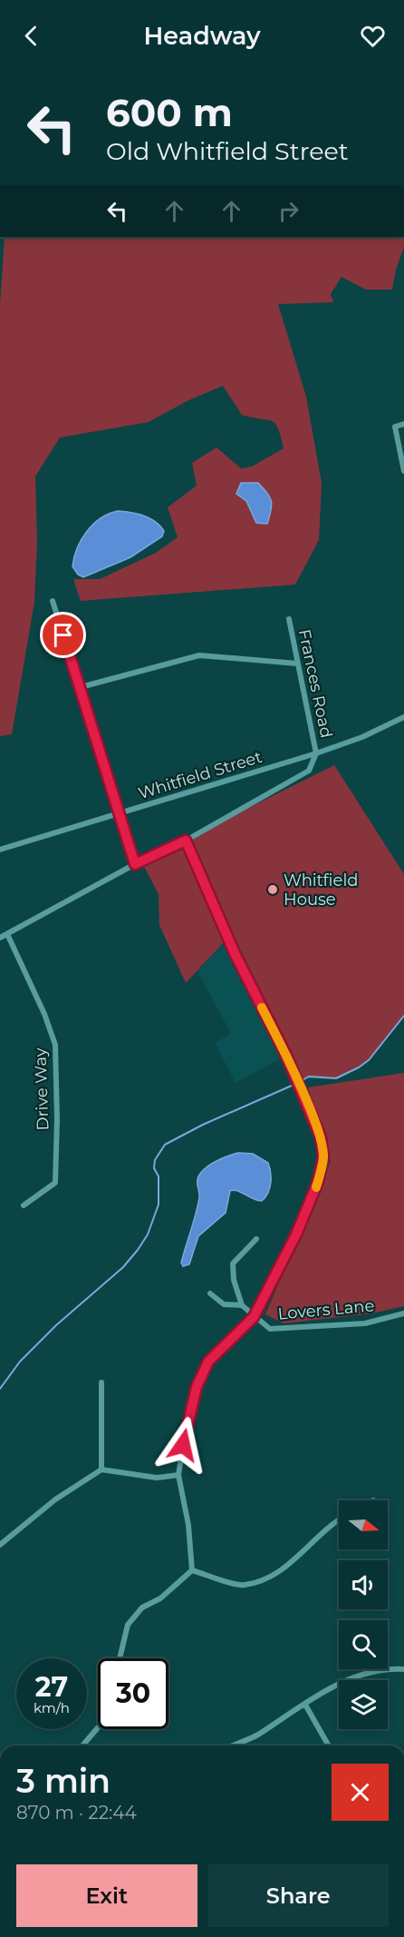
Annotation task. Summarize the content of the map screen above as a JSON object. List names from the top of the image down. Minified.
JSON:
{"streets":{"street":["Frances Road","Whitfield Street","Drive Way","Lovers Lane"]},"crossings":[["Frances Road","Whitfield Street"]],"places":["Whitfield House"],"north":"right","page":{"header":"Headway","turn":["600 m","Old Whitfield Street"],"speed":"27 km/h","limit":"30","heading":["3 min","870 m · 22:44"],"buttons":["Exit","Share"]}}
